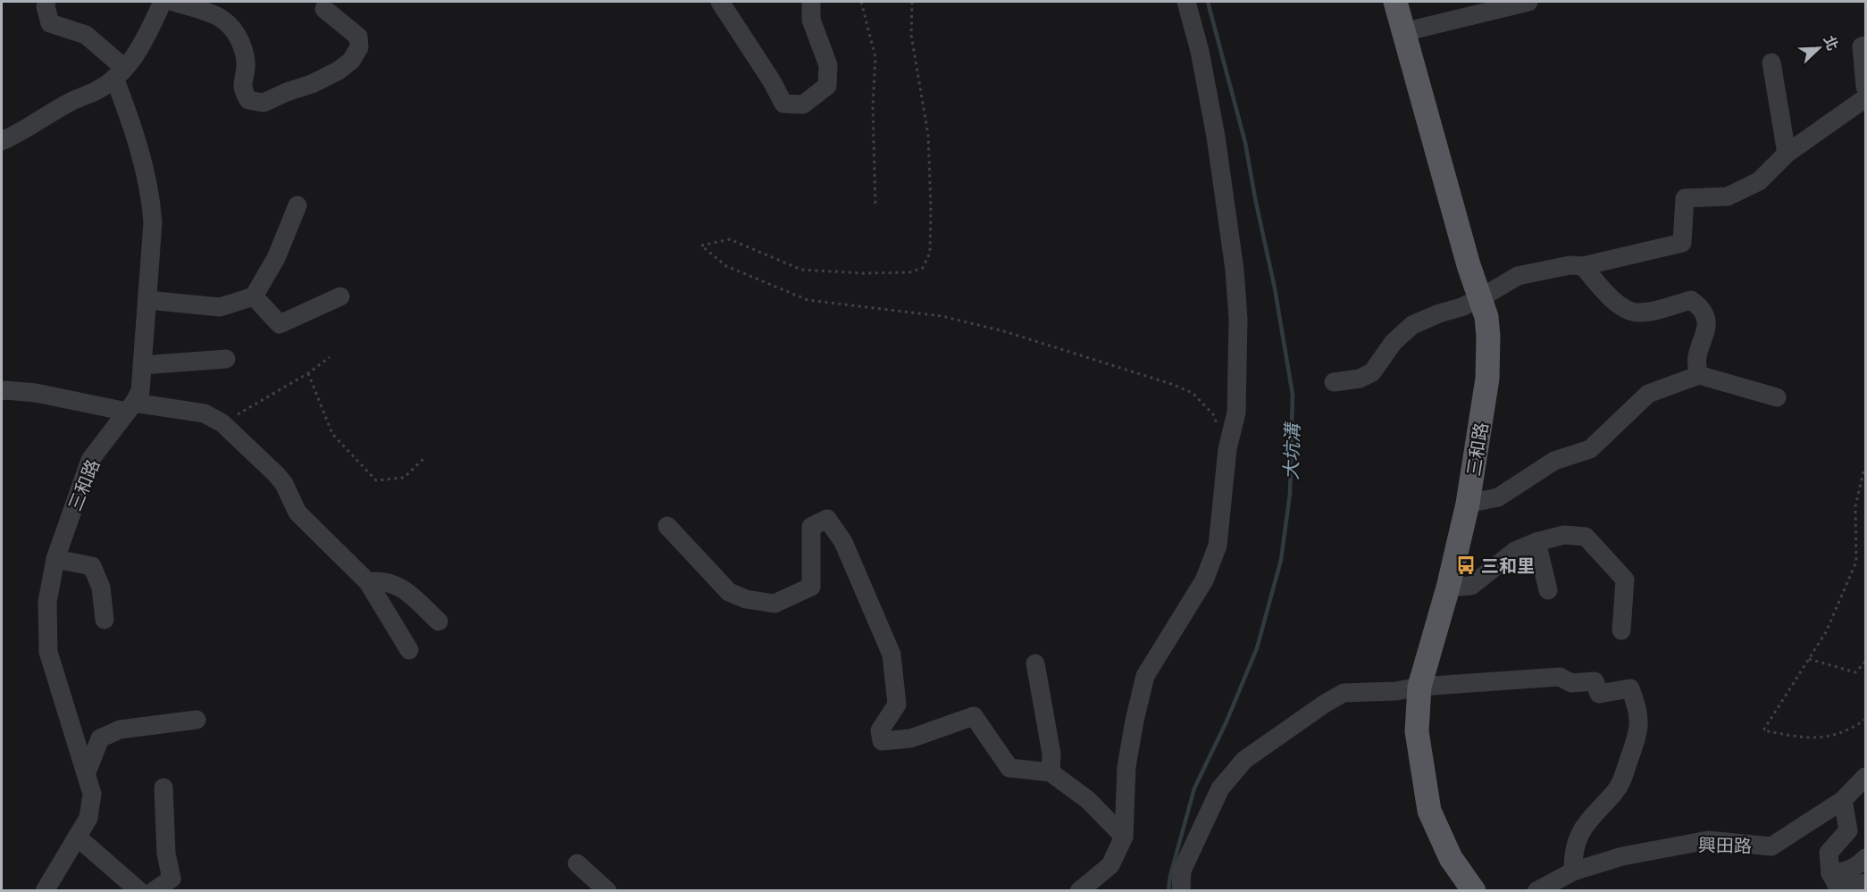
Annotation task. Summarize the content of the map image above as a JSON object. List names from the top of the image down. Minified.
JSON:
{"streets":{"main road":["三和路"],"street":["興田路"]},"water":["大坑溝"],"places":{"bus stop":["三和里"]},"north":"top right"}
